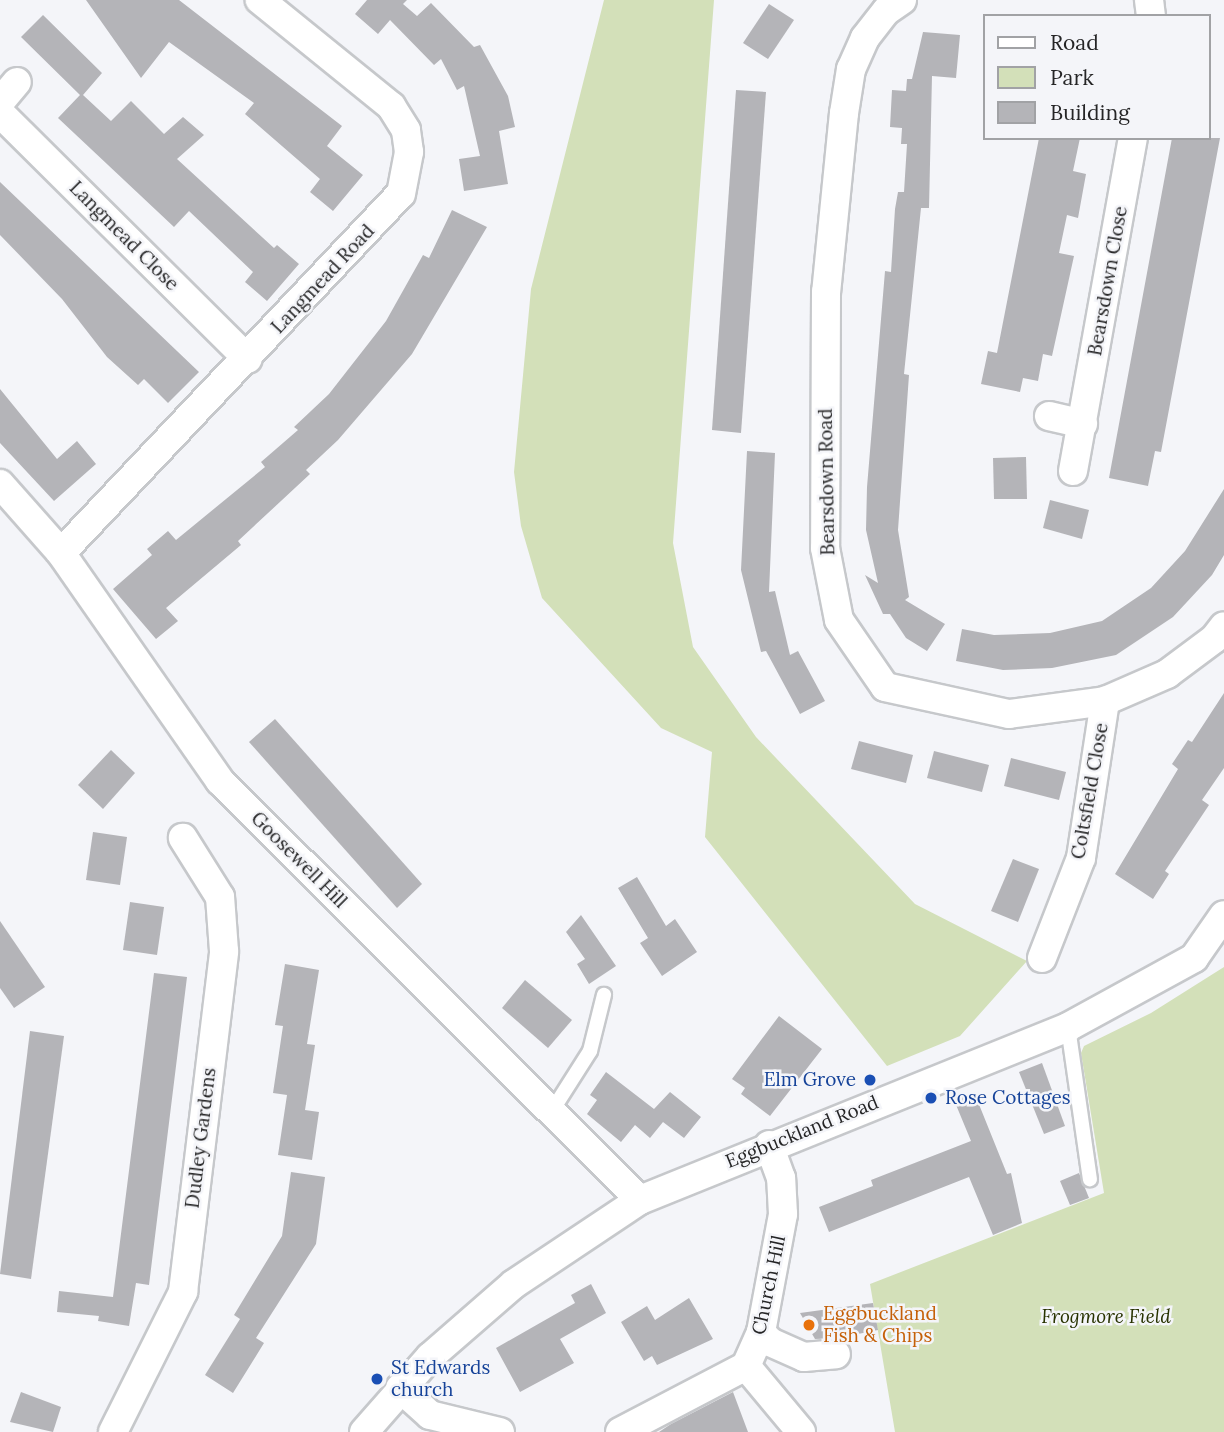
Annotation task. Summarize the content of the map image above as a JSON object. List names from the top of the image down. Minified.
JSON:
{"streets":{"street":["Langmead Close","Langmead Road","Bearsdown Close","Bearsdown Road","Coltsfield Close","Goosewell Hill","Eggbuckland Road","Dudley Gardens","Church Hill"]},"crossings":[["Langmead Close","Langmead Road"],["Langmead Road","Goosewell Hill"],["Bearsdown Road","Coltsfield Close"],["Goosewell Hill","Eggbuckland Road"],["Eggbuckland Road","Church Hill"]],"parks":["Frogmore Field"],"places":["Elm Grove","Rose Cottages","Eggbuckland Fish & Chips","St Edwards church"],"legend":["Road","Park","Building"]}
